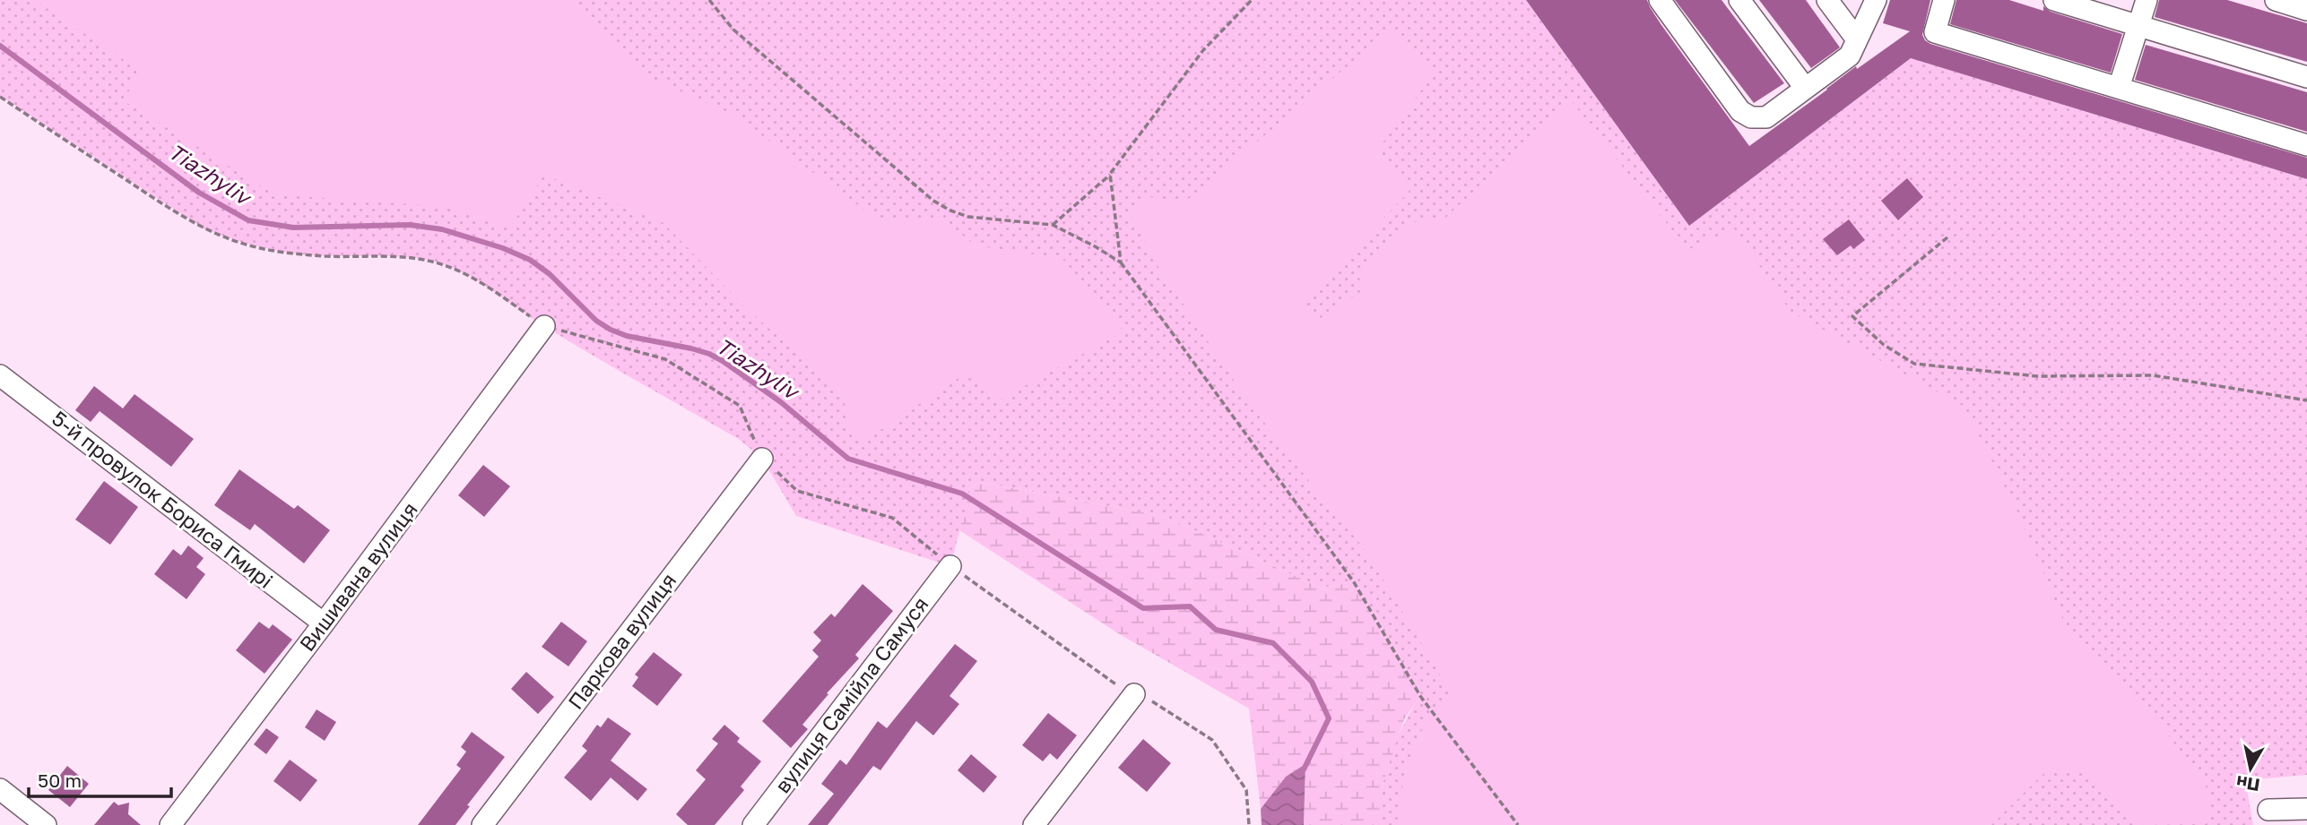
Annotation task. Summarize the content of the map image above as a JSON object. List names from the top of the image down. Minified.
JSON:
{"streets":{"street":["5-й провулок Бориса Гмирі","Вишивана вулиця","Паркова вулиця","вулиця Самійла Самуся"]},"crossings":[["5-й провулок Бориса Гмирі","Вишивана вулиця"]],"water":["Tiazhyliv"],"scale_bar":"50 m","north":"bottom"}
